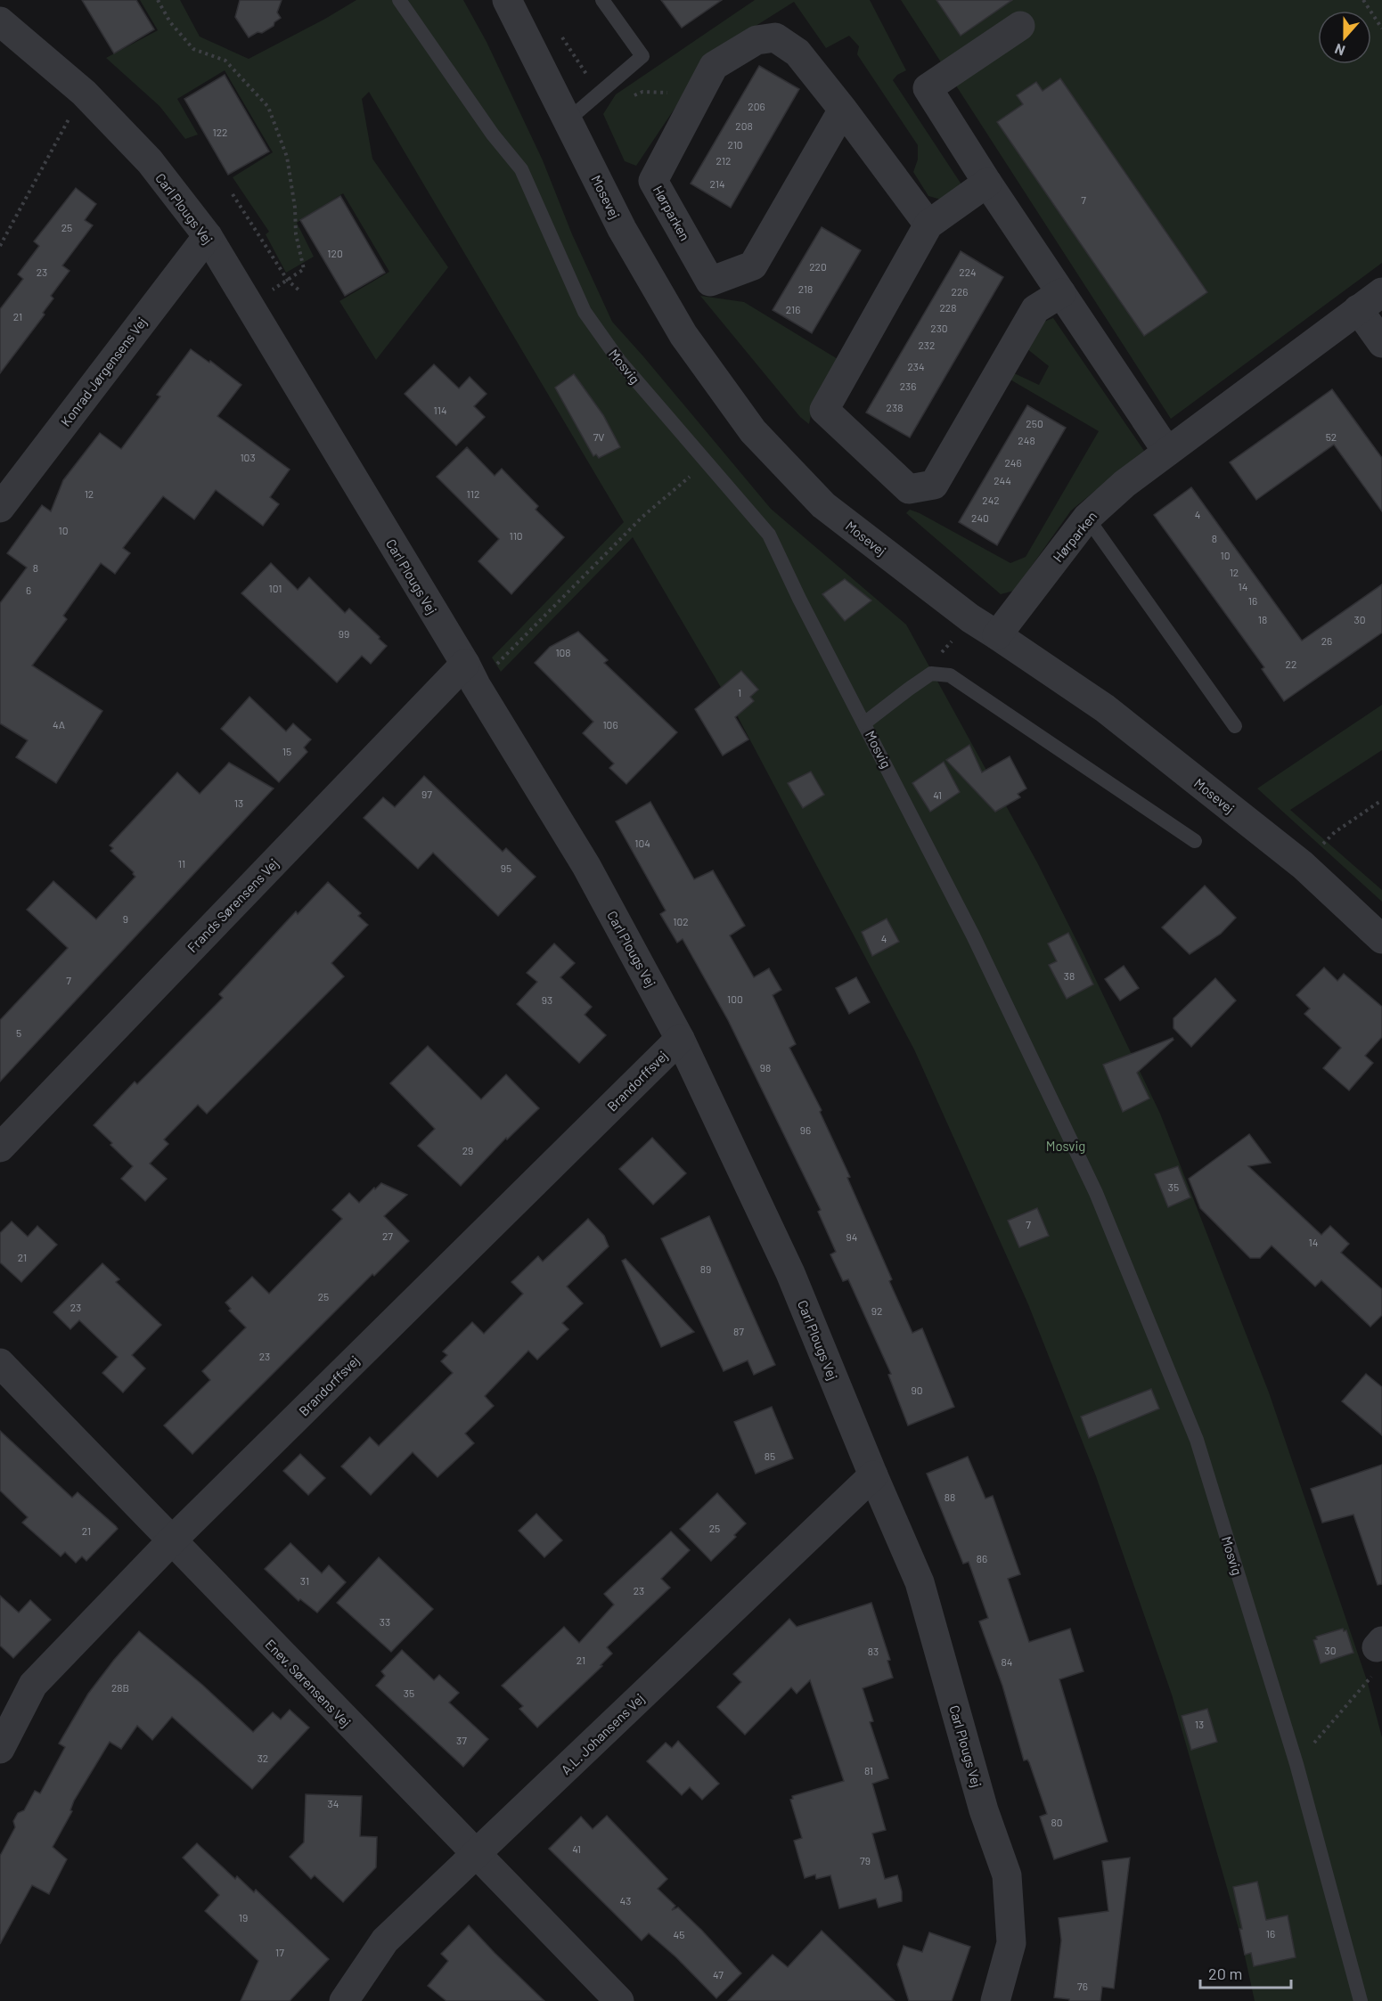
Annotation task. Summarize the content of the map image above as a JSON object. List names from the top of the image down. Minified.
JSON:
{"streets":{"street":["Mosevej","Carl Plougs Vej","Hørparken","Konrad Jørgensens Vej","Frands Sørensens Vej","Brandorffsvej","Enev. Sørensens Vej","A.L. Johansens Vej"],"lane":["Mosvig"]},"crossings":[["Mosevej","Hørparken"],["Carl Plougs Vej","Konrad Jørgensens Vej"],["Carl Plougs Vej","Frands Sørensens Vej"],["Carl Plougs Vej","Brandorffsvej"],["Carl Plougs Vej","A.L. Johansens Vej"],["Brandorffsvej","Enev. Sørensens Vej"],["Enev. Sørensens Vej","A.L. Johansens Vej"]],"parks":["Mosvig"],"house_numbers":["206","208","122","210","212","214","7","25","120","220","23","224","218","226","228","216","21","230","232","234","236","238","114","250","7V","52","248","103","246","244","12","112","242","4","240","10","110","8","10","8","12","14","101","6","16","18","30","99","26","108","22","1","4A","106","15","97","41","13","104","11","95","9","102","4","38","7","100","93","5","98","96","29","35","7","27","94","14","21","89","25","23","92","87","23","90","85","88","25","21","86","31","23","33","30","83","21","84","28B","35","13","37","32","81","34","80","41","79","43","19","16","45","17","47","76"],"scale_bar":"20 m","north":"bottom"}
